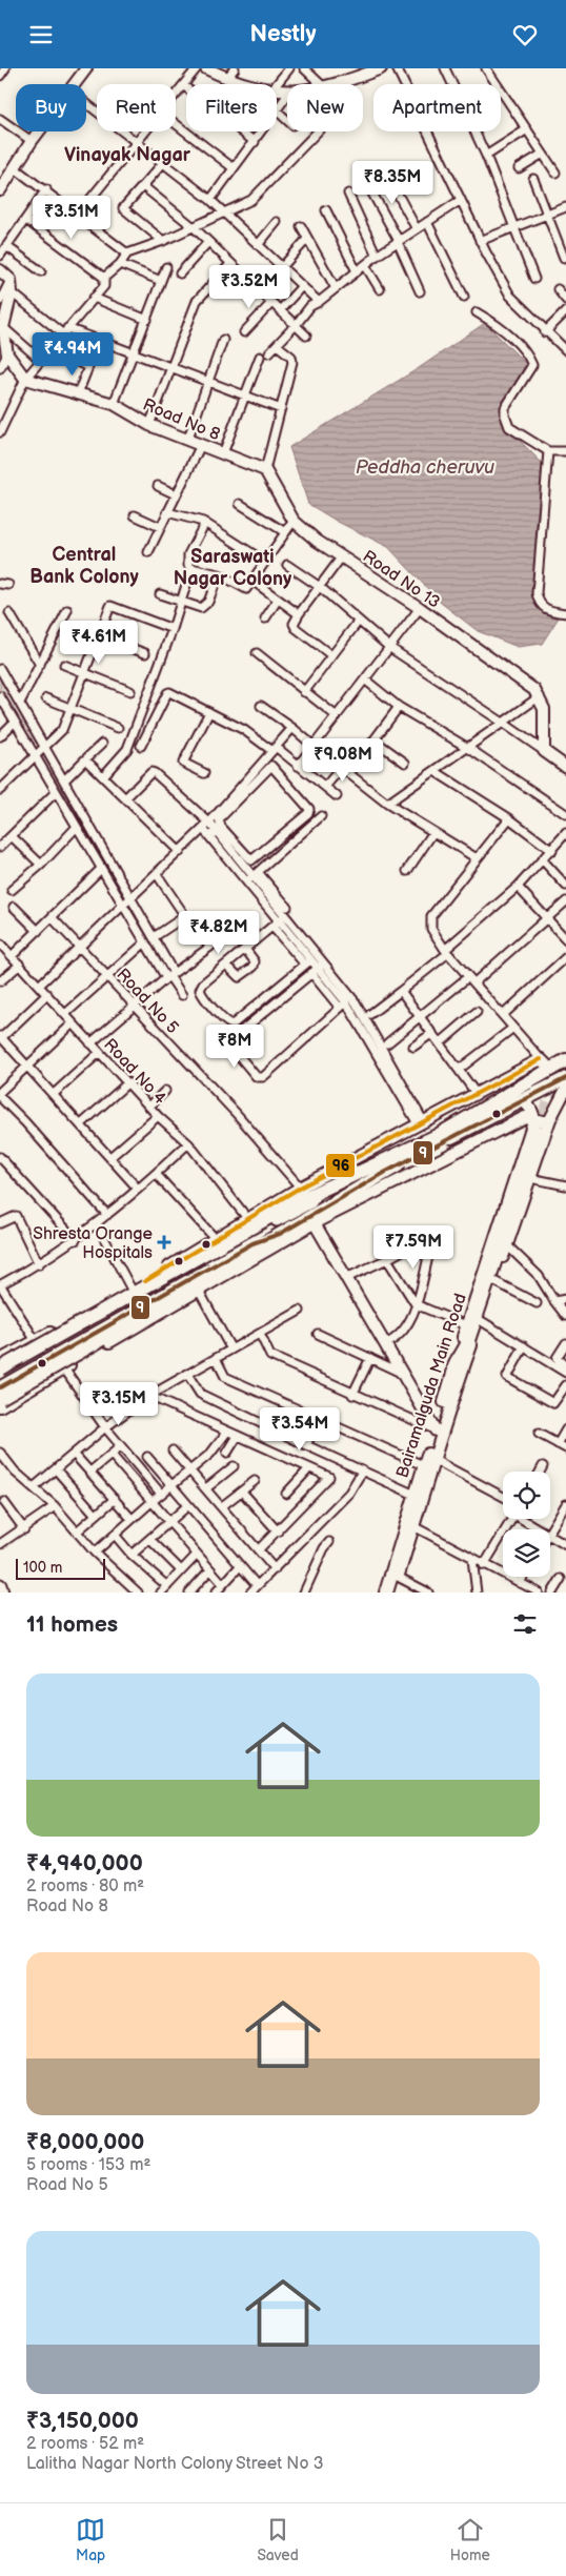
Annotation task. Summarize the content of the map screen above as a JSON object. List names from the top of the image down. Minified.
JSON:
{"streets":{"street":["Road No 8","Road No 13","Road No 5","Road No 4","Bairamalguda Main Road"]},"crossings":[["Road No 8","Road No 13"]],"districts":["Vinayak Nagar","Central Bank Colony","Saraswati Nagar Colony"],"water":["Peddha cheruvu"],"places":{"health":["Shresta Orange Hospitals"]},"lines":["transit line 96","transit line 9"],"scale_bar":"100 m","page":{"header":"Nestly","chip":["Buy","Rent","Filters","New","Apartment"],"price":["₹8.35M","₹3.51M","₹3.52M","₹4.94M","₹4.61M","₹9.08M","₹4.82M","₹8M","₹7.59M","₹3.15M","₹3.54M"],"scale":"100 m","heading":"11 homes","list":[{"name":"₹4,940,000","note":"2 rooms · 80 m² · Road No 8"},{"name":"₹8,000,000","note":"5 rooms · 153 m² · Road No 5"},{"name":"₹3,150,000","note":"2 rooms · 52 m² · Lalitha Nagar North Colony Street No 3"}],"tabs":["Map","Saved","Home"]}}
